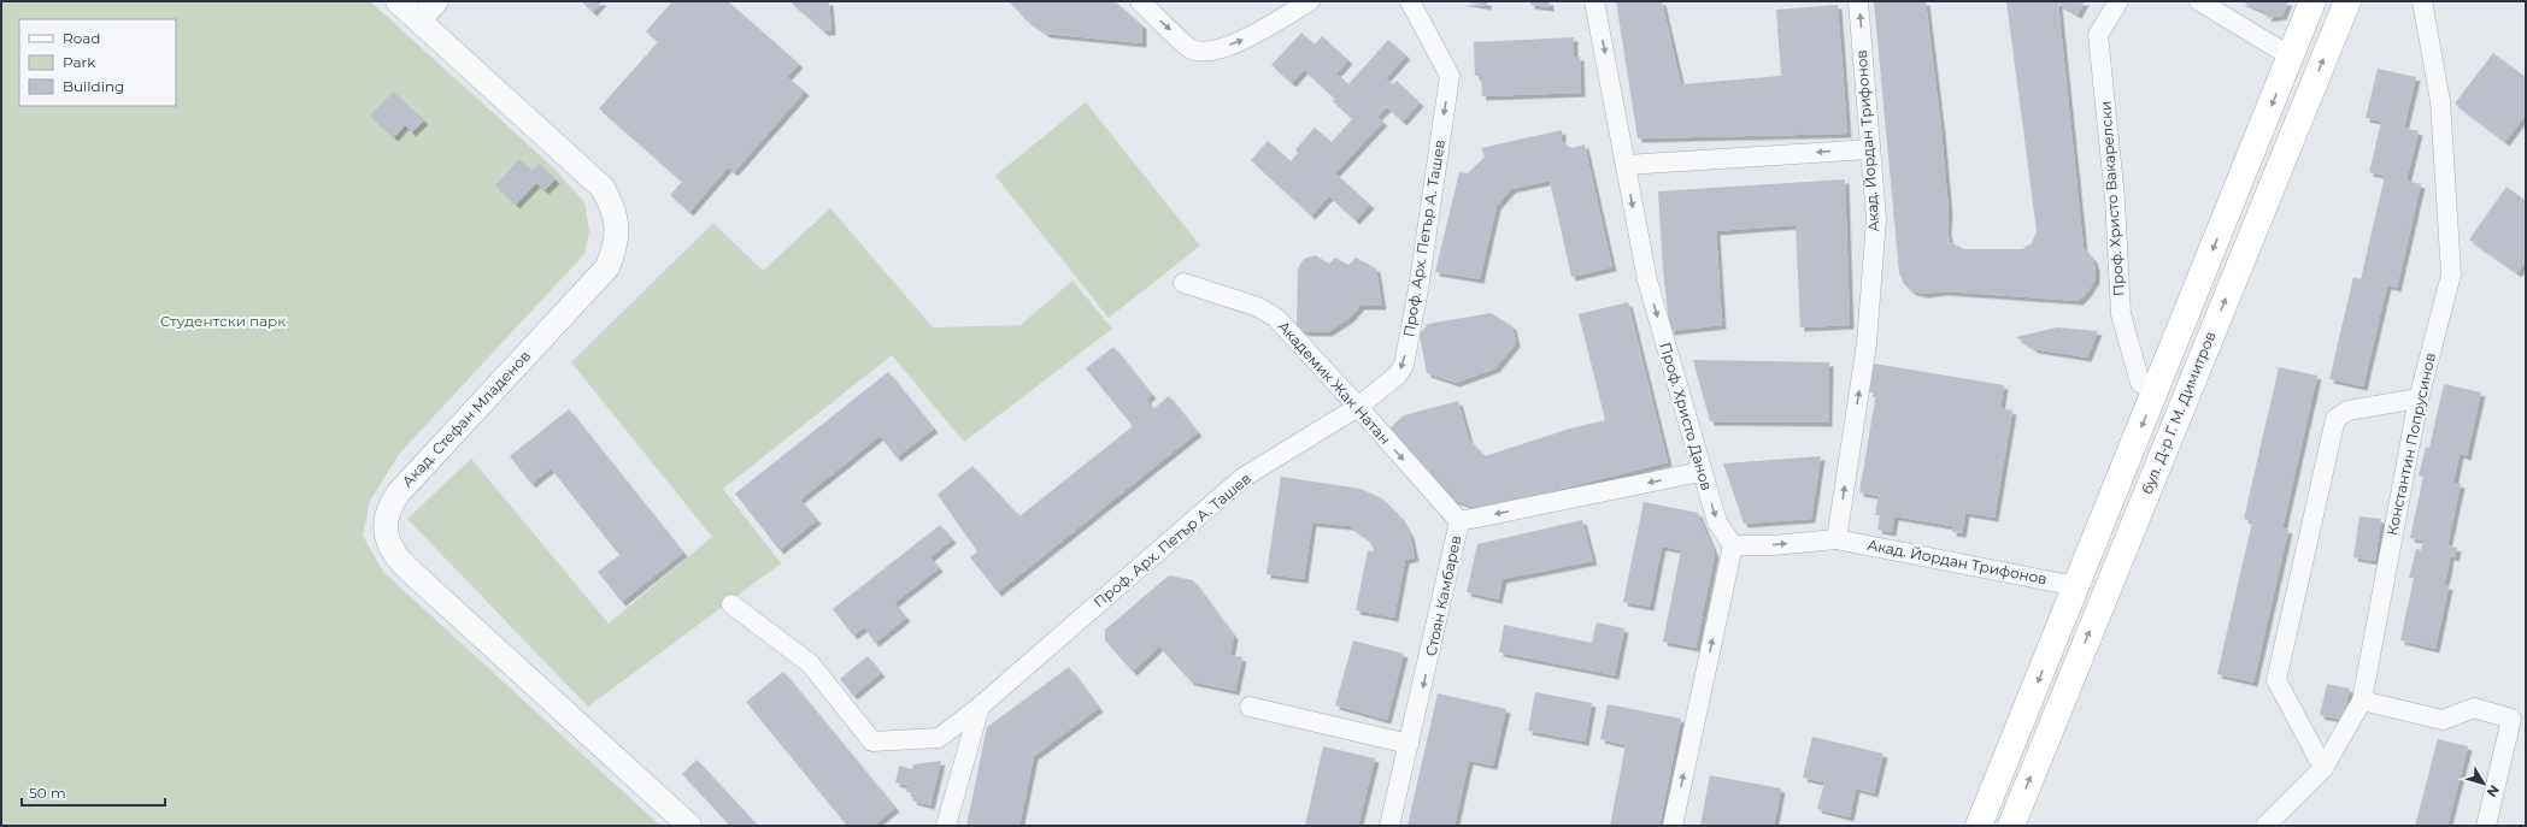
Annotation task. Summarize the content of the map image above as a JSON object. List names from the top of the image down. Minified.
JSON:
{"streets":{"main road":["бул. Д-р Г. М. Димитров"],"street":["Акад. Йордан Трифонов","Проф. Христо Вакарелски","Проф. Арх. Петър А. Ташев","Академик Жак Натан","Проф. Христо Данов","Акад. Стефан Младенов","Константин Попрусинов","Стоян Камбарев"]},"crossings":[["Акад. Йордан Трифонов","бул. Д-р Г. М. Димитров"],["Акад. Йордан Трифонов","Проф. Христо Данов"],["Проф. Христо Вакарелски","бул. Д-р Г. М. Димитров"],["Проф. Арх. Петър А. Ташев","Академик Жак Натан"],["Академик Жак Натан","Стоян Камбарев"],["Проф. Христо Данов","Стоян Камбарев"]],"one_way":["Акад. Йордан Трифонов","Академик Жак Натан","Проф. Христо Данов","Стоян Камбарев"],"parks":["Студентски парк"],"legend":["Road","Park","Building"],"scale_bar":"50 m","north":"bottom right"}
